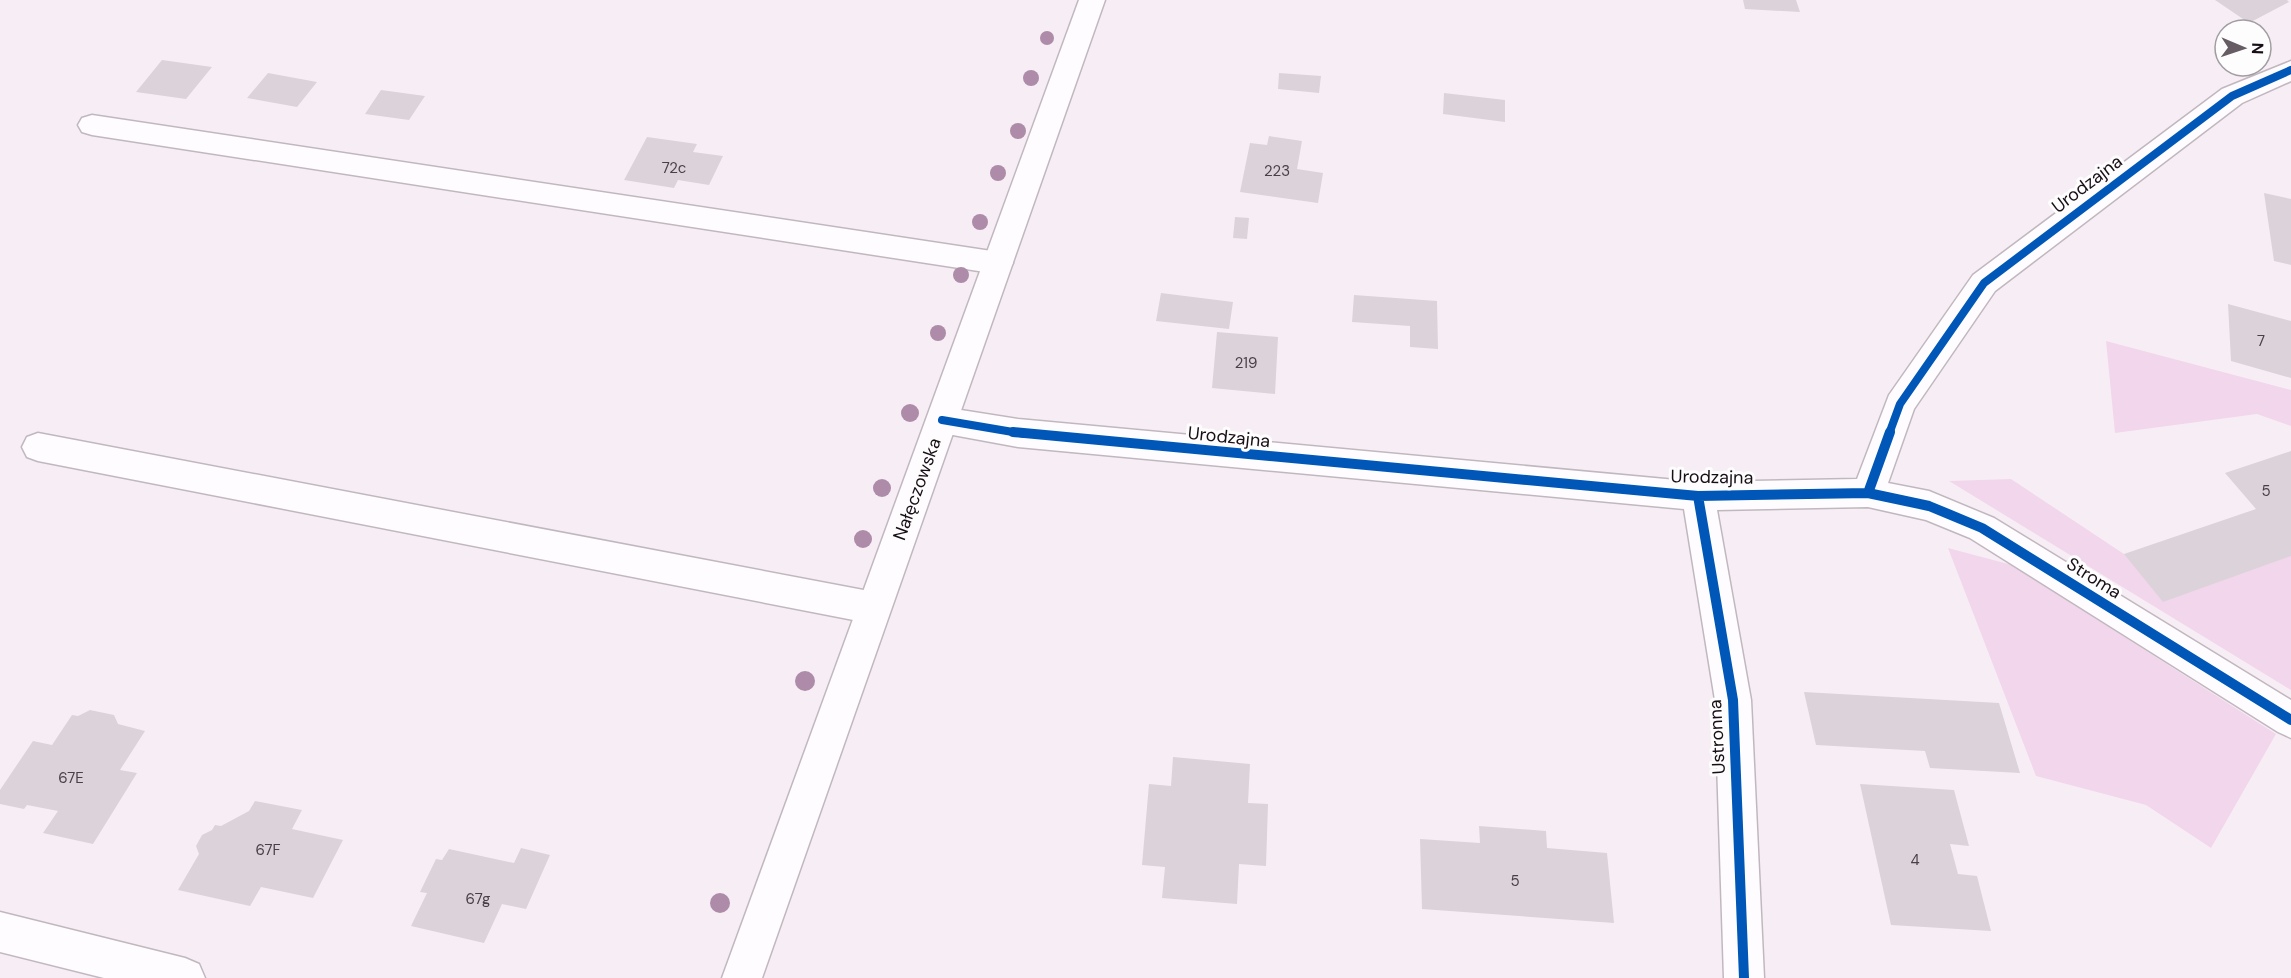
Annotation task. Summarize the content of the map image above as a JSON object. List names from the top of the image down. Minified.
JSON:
{"streets":{"street":["Urodzajna","Nałęczowska","Stroma","Ustronna"]},"crossings":[["Urodzajna","Nałęczowska"],["Urodzajna","Stroma"],["Urodzajna","Ustronna"]],"house_numbers":["72c","223","7","219","5","67E","67F","4","5","67g"],"north":"right"}
